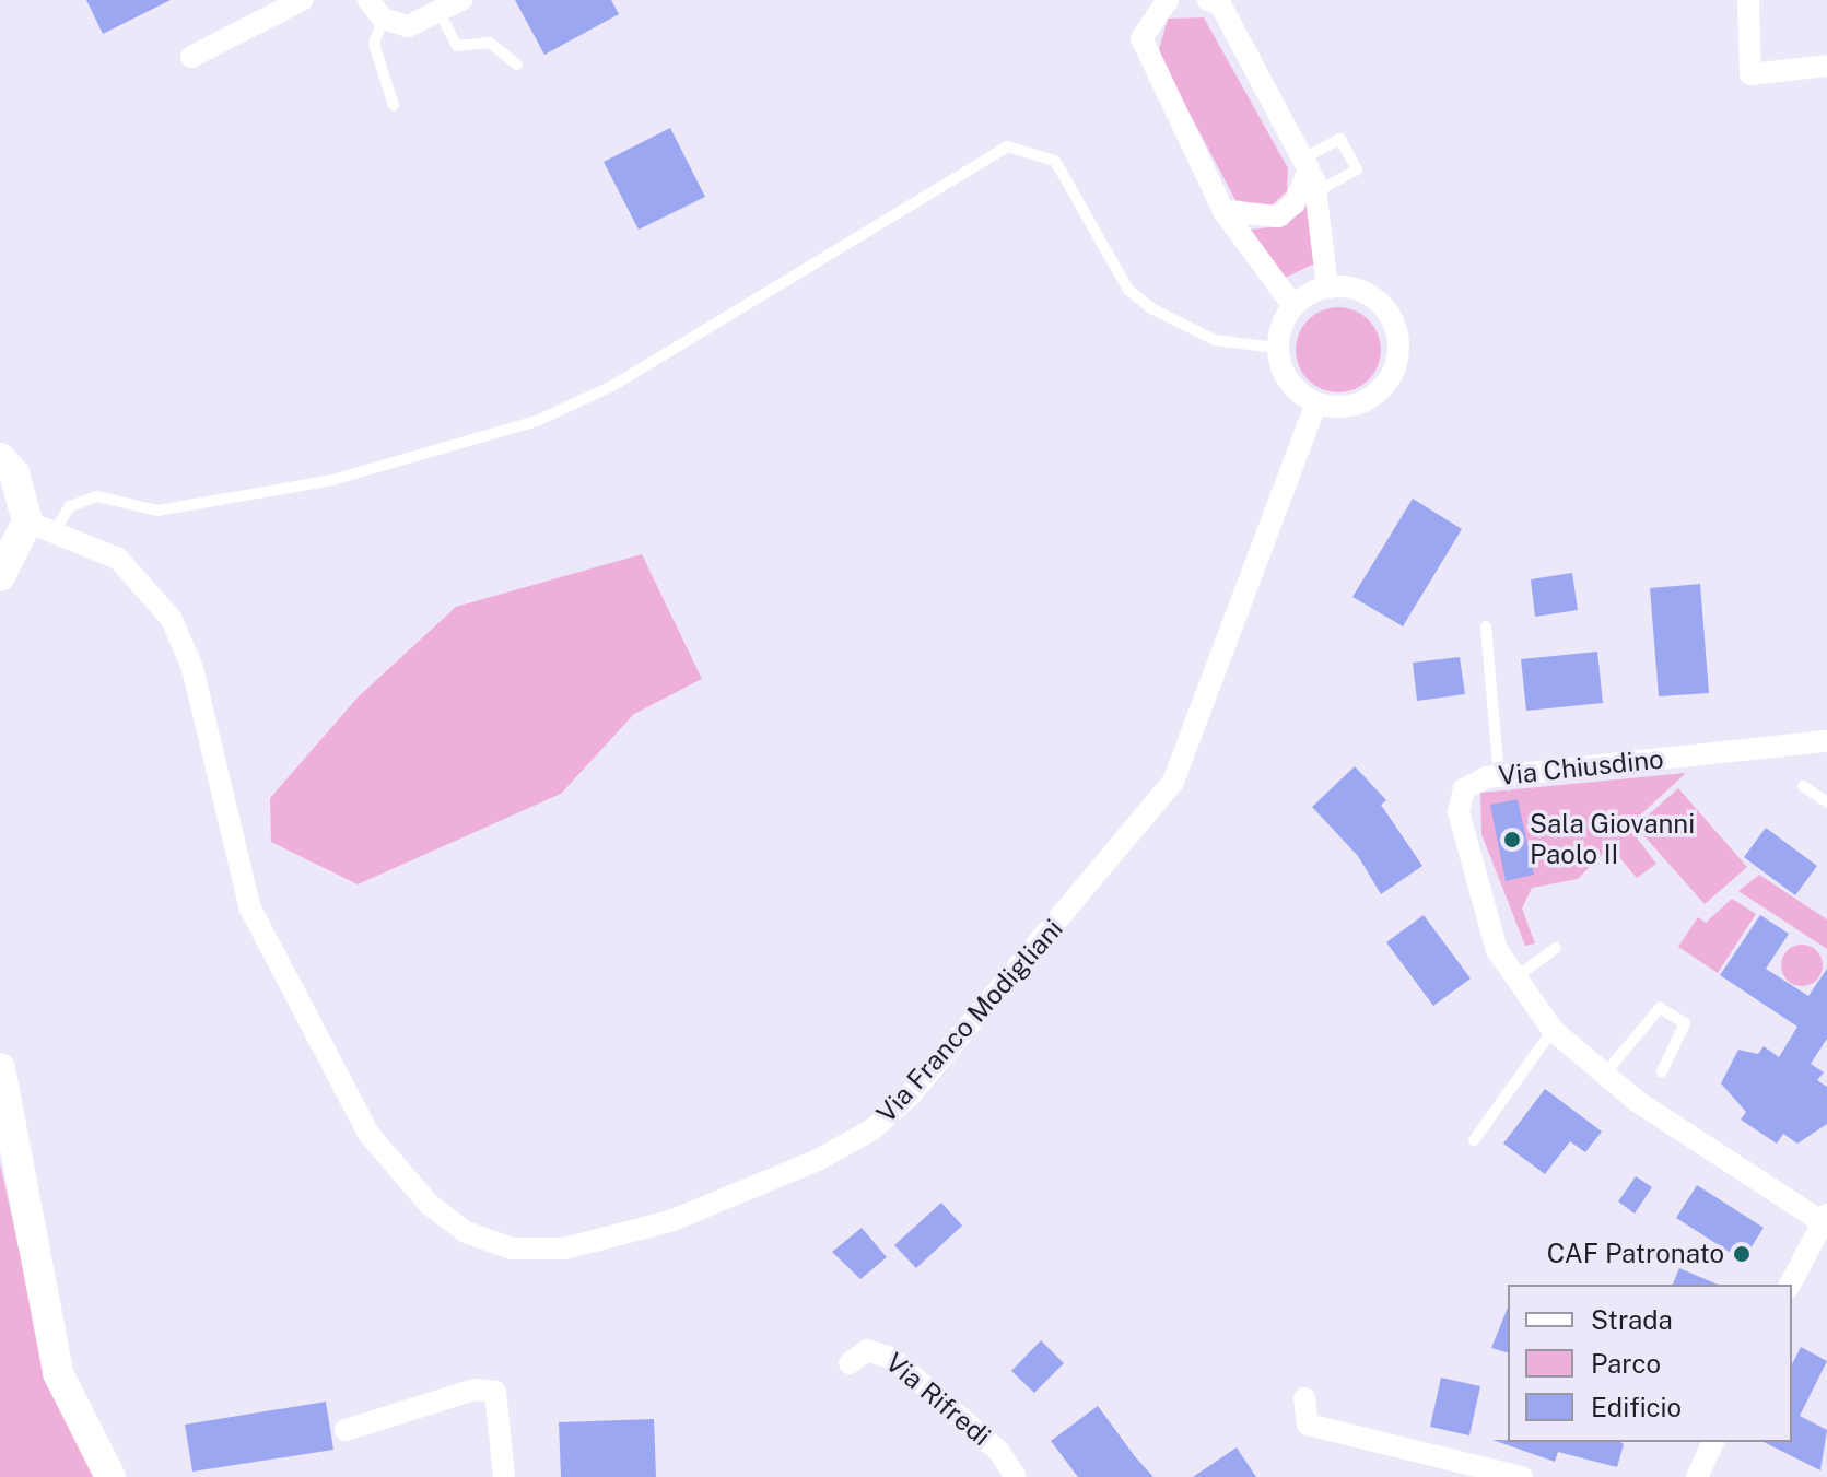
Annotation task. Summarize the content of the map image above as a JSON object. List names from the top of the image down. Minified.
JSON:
{"streets":{"street":["Via Chiusdino","Via Franco Modigliani","Via Rifredi"]},"places":["Sala Giovanni Paolo II","CAF Patronato"],"legend":["Strada","Parco","Edificio"]}
